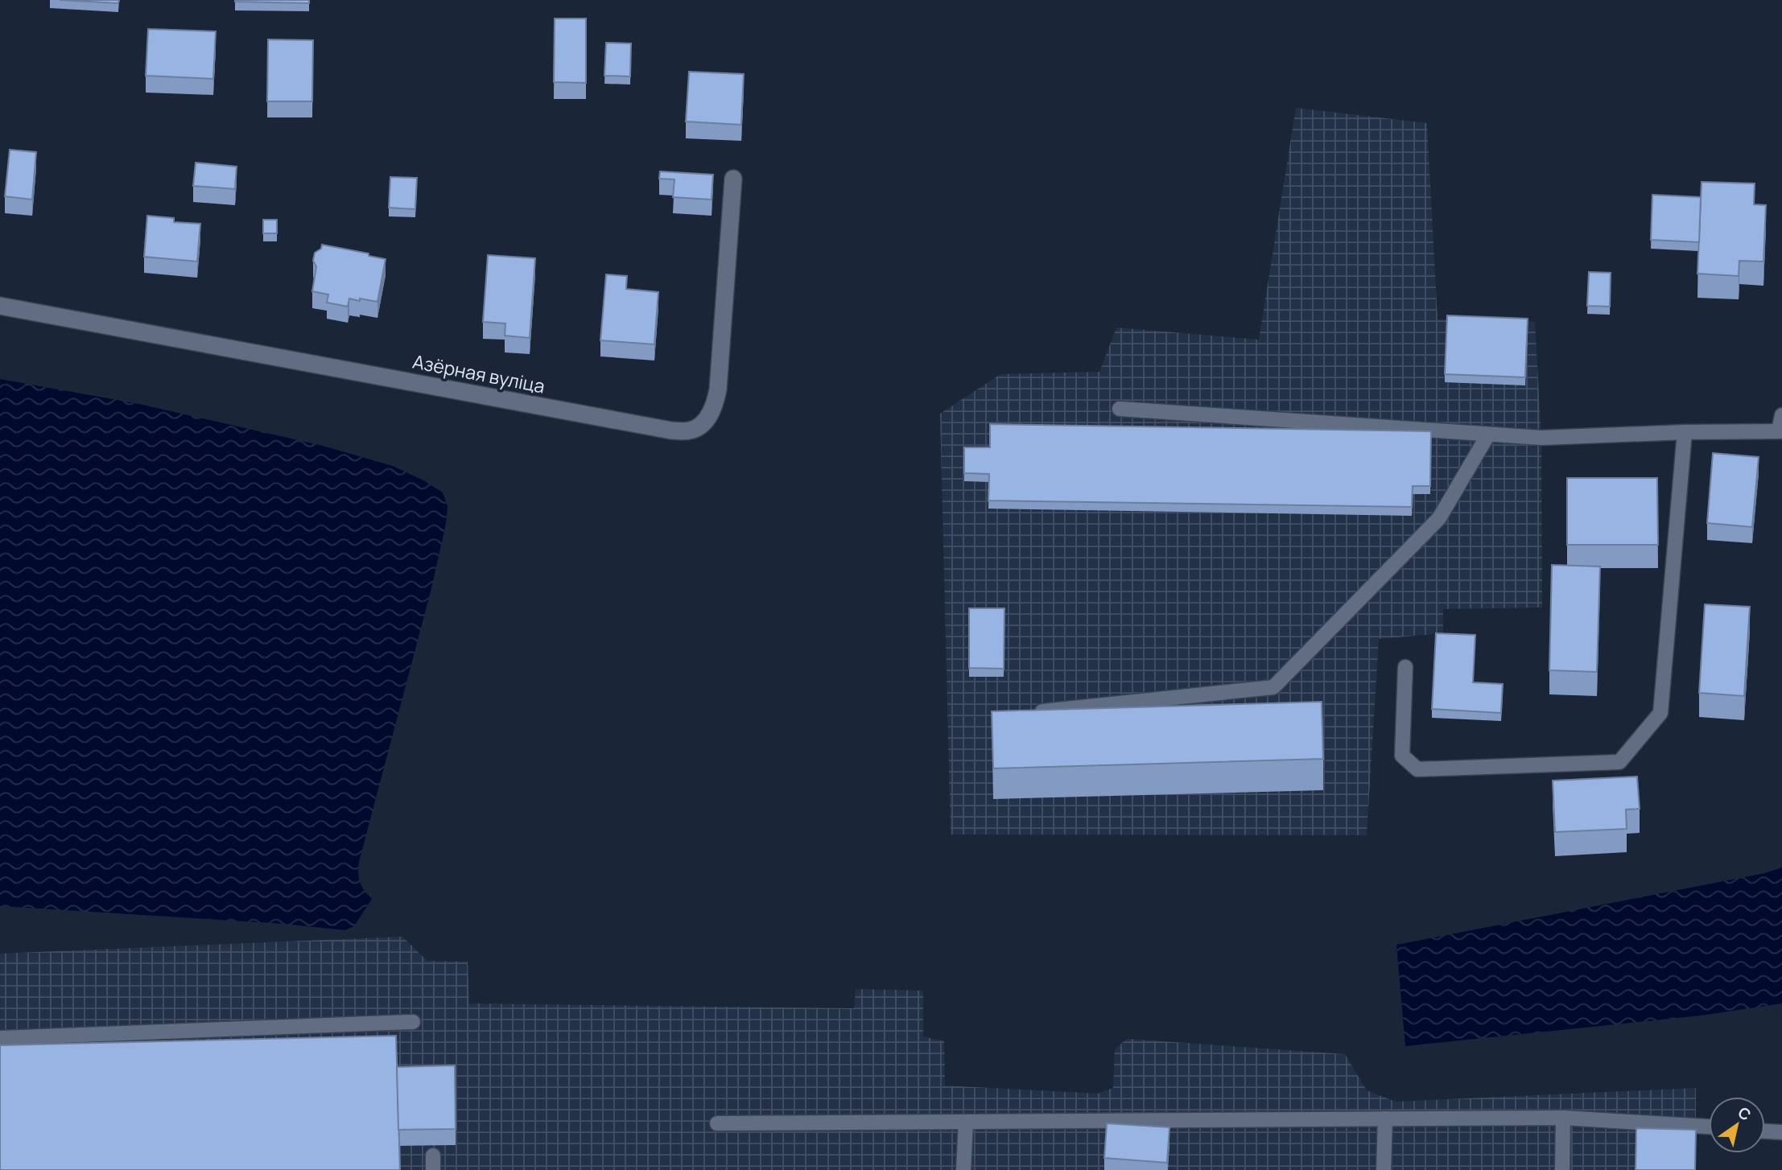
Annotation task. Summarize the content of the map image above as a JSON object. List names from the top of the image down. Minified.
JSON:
{"streets":{"street":["Азёрная вуліца"]},"north":"top right"}
